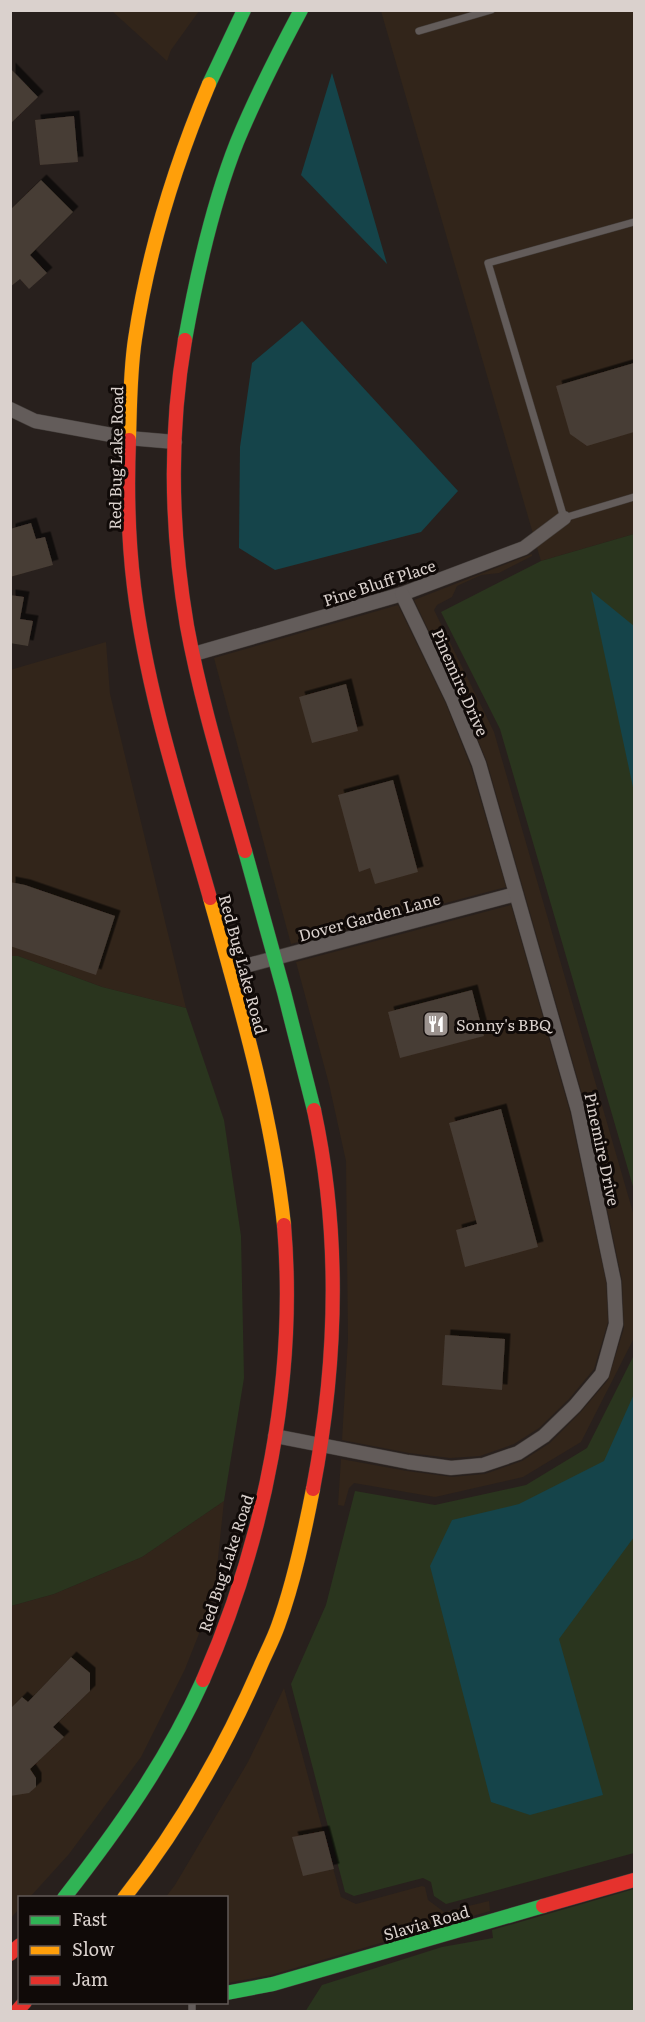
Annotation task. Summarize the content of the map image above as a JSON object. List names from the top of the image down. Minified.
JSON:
{"streets":{"main road":["Red Bug Lake Road","Slavia Road"],"street":["Pine Bluff Place","Pinemire Drive","Dover Garden Lane"]},"crossings":[["Red Bug Lake Road","Pine Bluff Place"],["Red Bug Lake Road","Pinemire Drive"],["Red Bug Lake Road","Dover Garden Lane"],["Pine Bluff Place","Pinemire Drive"],["Pinemire Drive","Dover Garden Lane"]],"places":{"restaurant":["Sonny's BBQ"]},"legend":["Fast","Slow","Jam"]}
